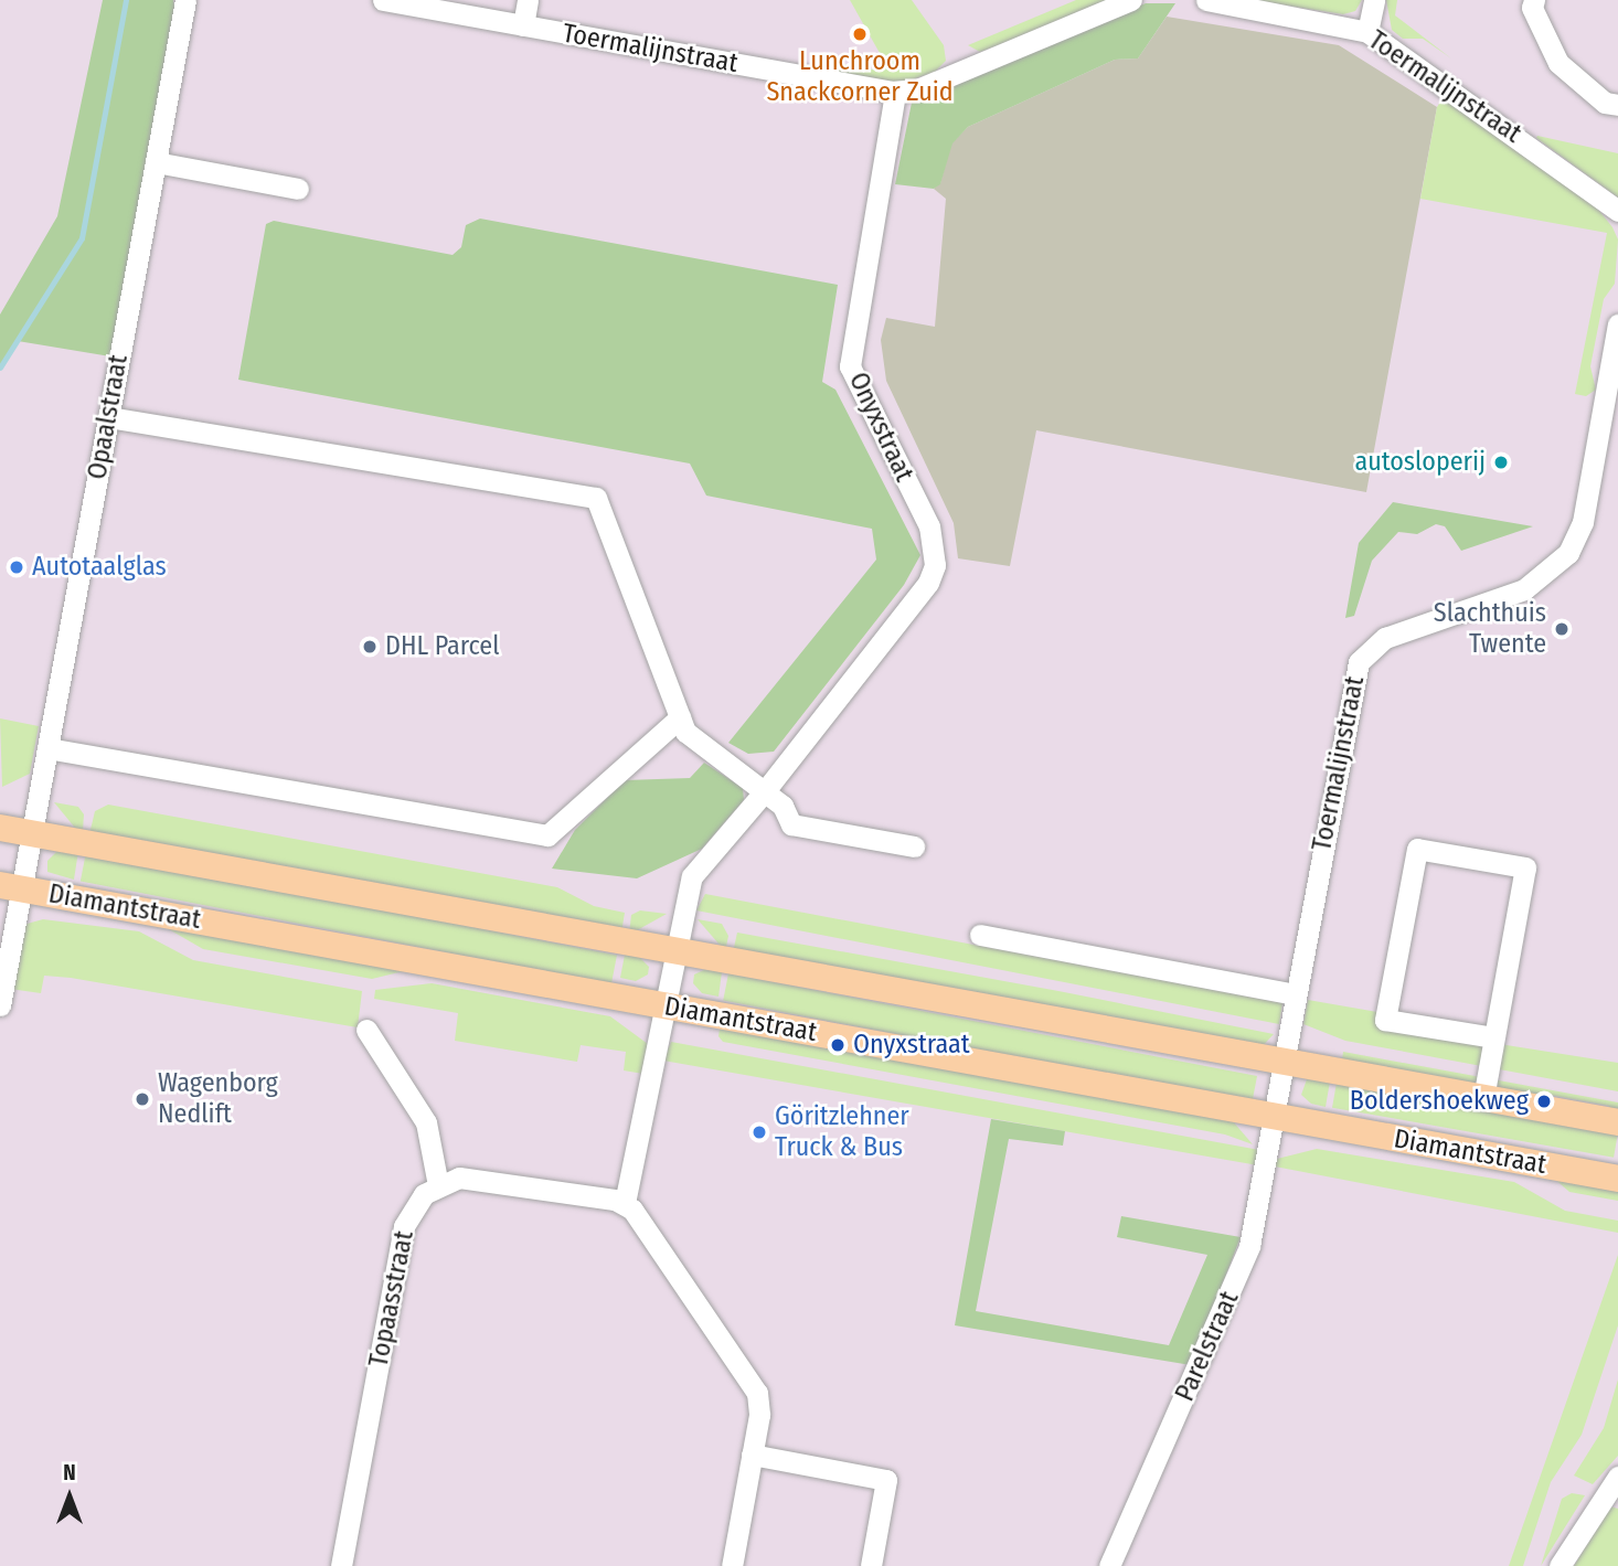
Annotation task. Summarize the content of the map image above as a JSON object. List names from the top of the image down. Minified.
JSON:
{"streets":{"main road":["Diamantstraat"],"street":["Toermalijnstraat","Opaalstraat","Onyxstraat","Topaasstraat","Parelstraat"]},"crossings":[["Toermalijnstraat","Onyxstraat"],["Toermalijnstraat","Diamantstraat"],["Toermalijnstraat","Parelstraat"],["Opaalstraat","Diamantstraat"],["Onyxstraat","Diamantstraat"],["Diamantstraat","Parelstraat"]],"places":["Lunchroom Snackcorner Zuid","autosloperij","Autotaalglas","Slachthuis Twente","DHL Parcel","Onyxstraat","Wagenborg Nedlift","Boldershoekweg","Göritzlehner Truck & Bus"],"north":"top"}
